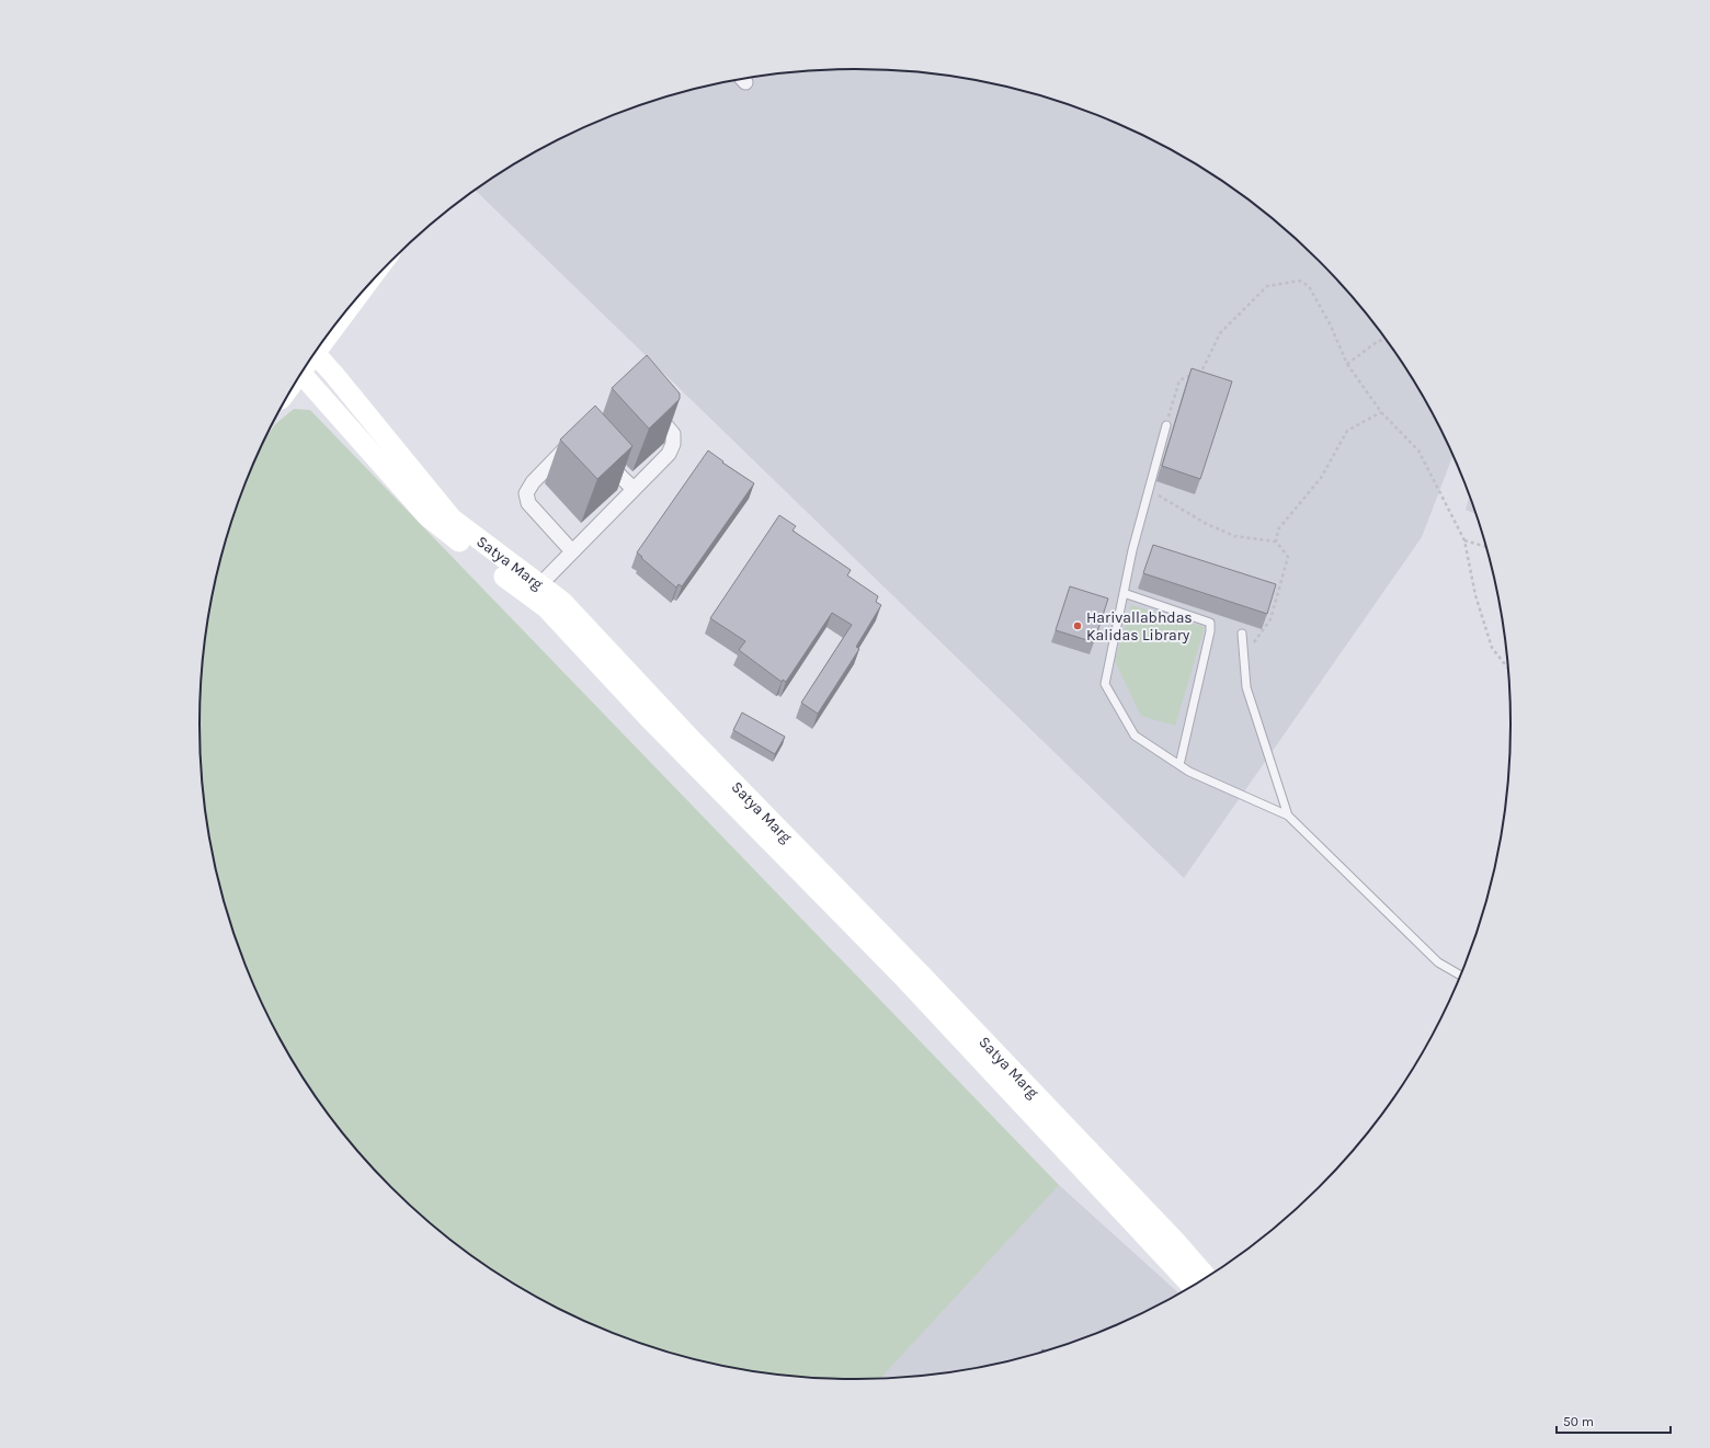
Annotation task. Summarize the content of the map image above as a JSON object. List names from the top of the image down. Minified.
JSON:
{"streets":{"main road":["Satya Marg"]},"places":["Harivallabhdas Kalidas Library"],"scale_bar":"50 m"}
